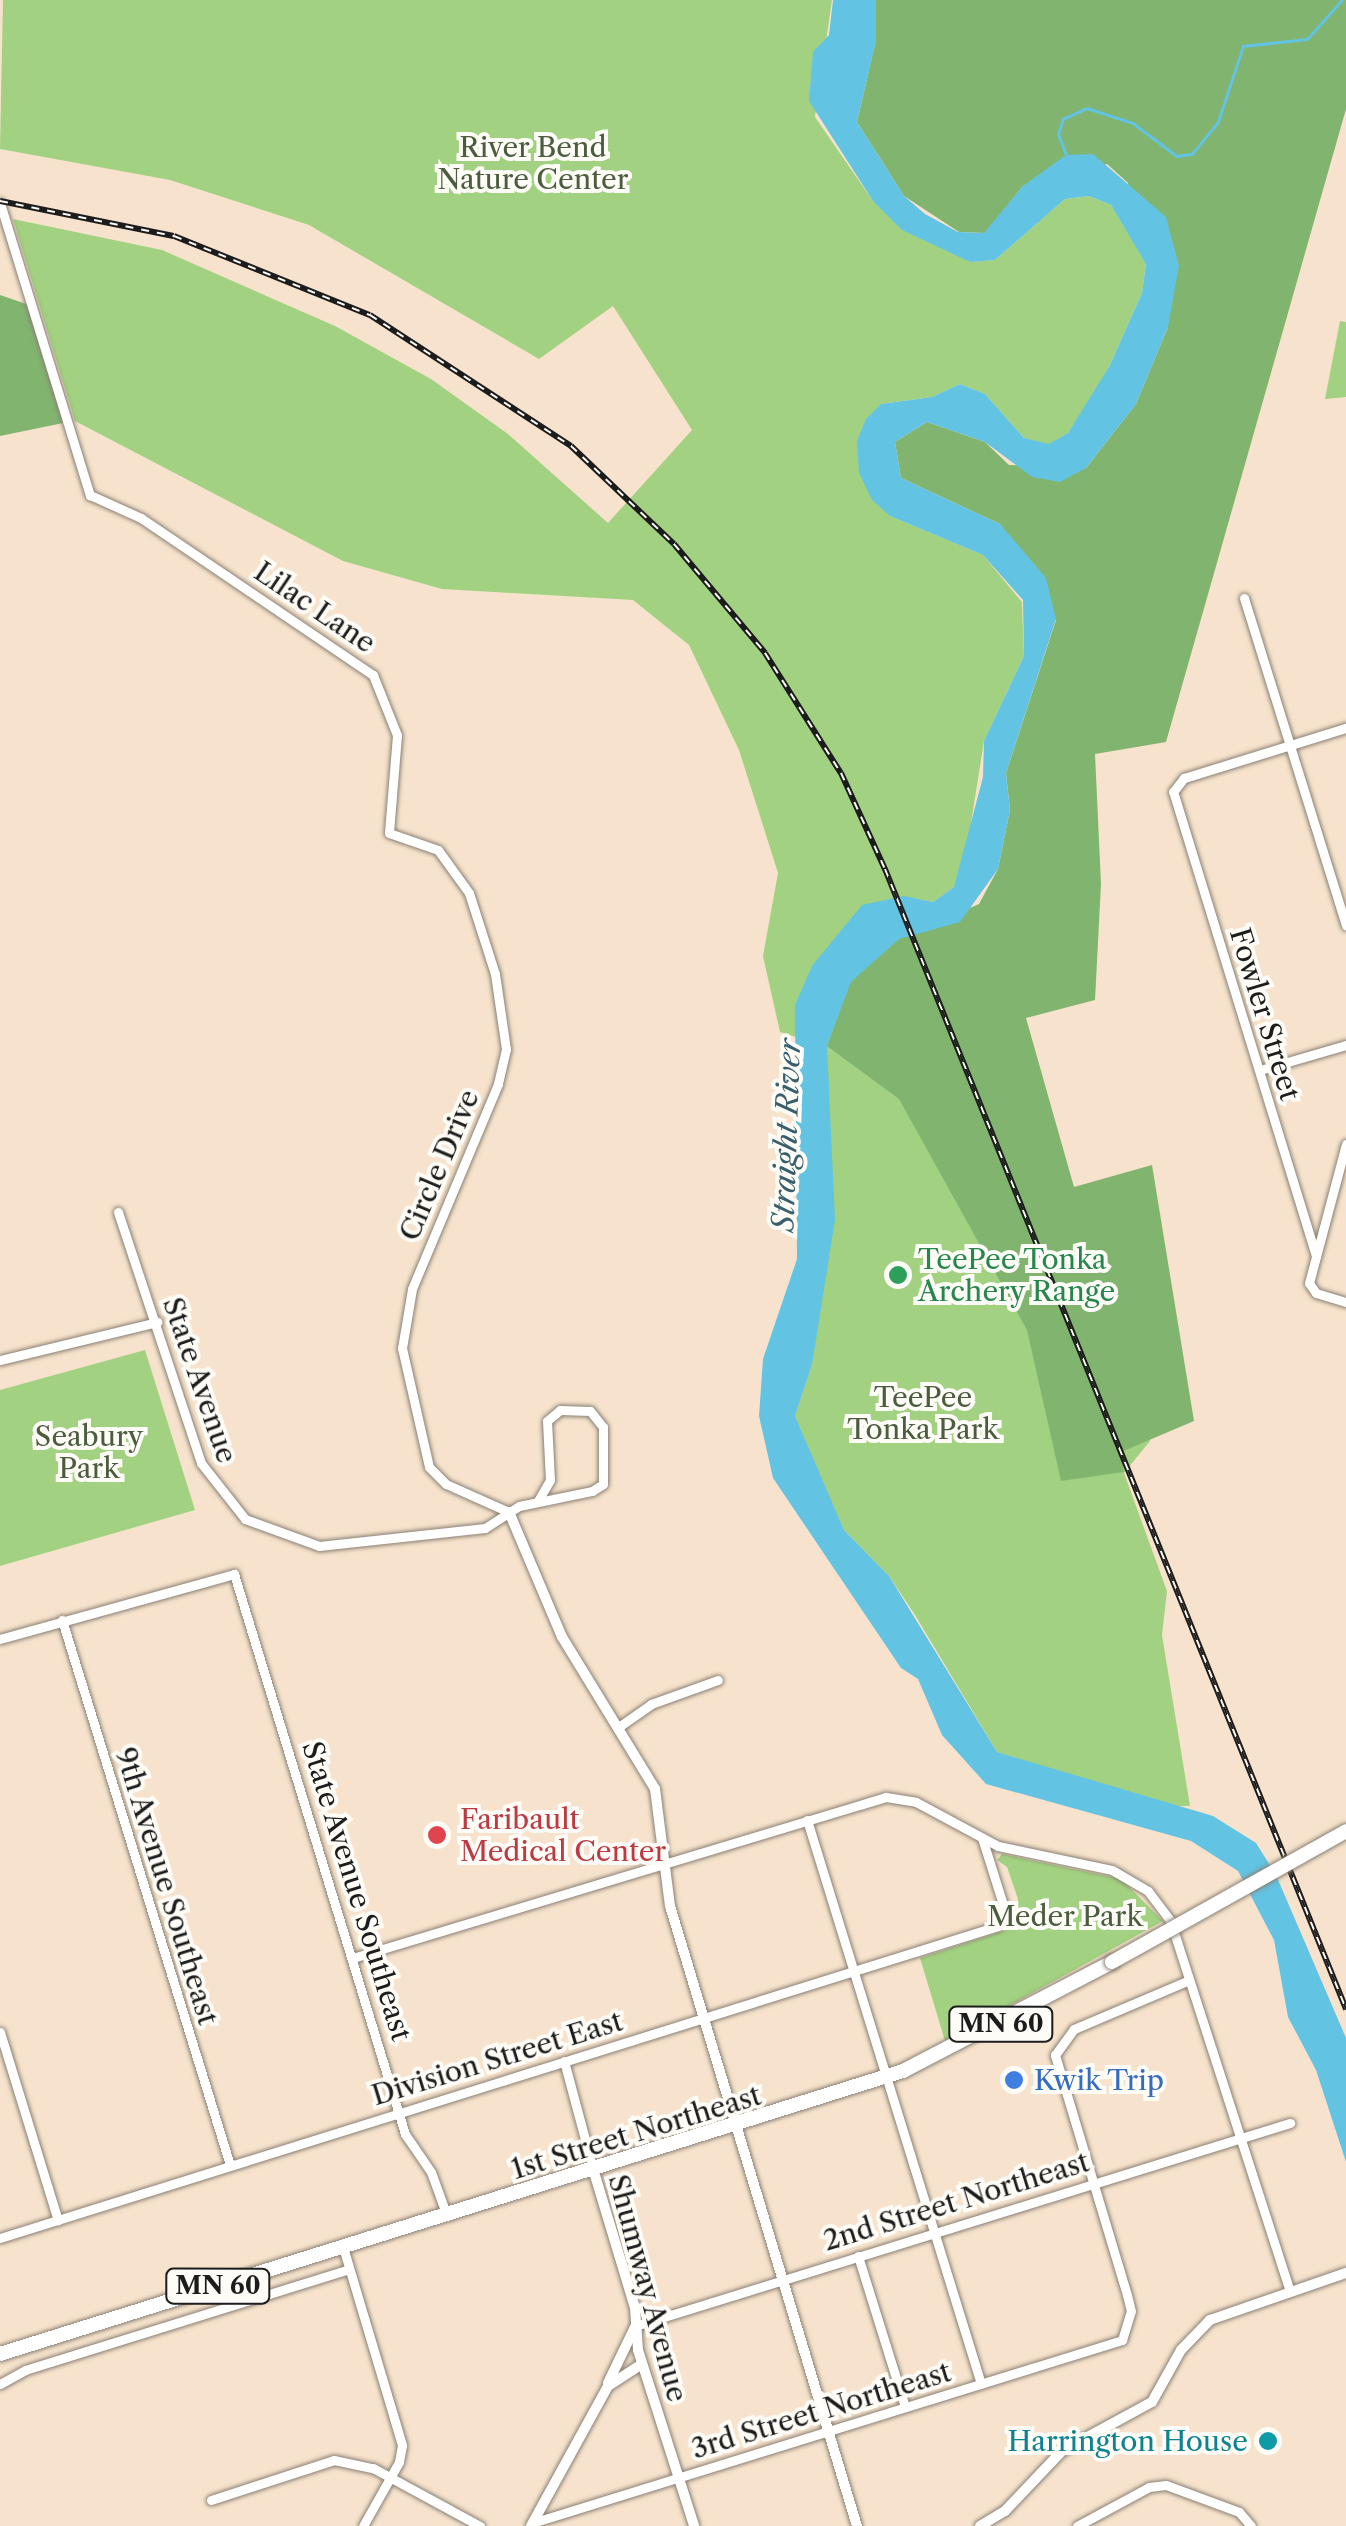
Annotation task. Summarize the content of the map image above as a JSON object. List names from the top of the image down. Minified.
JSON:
{"streets":{"main road":["MN 60","1st Street Northeast"],"street":["Lilac Lane","Fowler Street","Circle Drive","State Avenue","9th Avenue Southeast","State Avenue Southeast","Division Street East","2nd Street Northeast","Shumway Avenue","3rd Street Northeast"]},"crossings":[["Lilac Lane","Circle Drive"],["Circle Drive","State Avenue"],["9th Avenue Southeast","State Avenue Southeast"],["9th Avenue Southeast","Division Street East"],["State Avenue Southeast","Division Street East"],["State Avenue Southeast","1st Street Northeast"],["Division Street East","Shumway Avenue"],["1st Street Northeast","Shumway Avenue"],["2nd Street Northeast","Shumway Avenue"],["2nd Street Northeast","3rd Street Northeast"],["Shumway Avenue","3rd Street Northeast"]],"water":["Straight River"],"parks":["River Bend Nature Center","TeePee Tonka Park","Seabury Park","Meder Park"],"places":["TeePee Tonka Archery Range","Faribault Medical Center","Kwik Trip","Harrington House"]}
